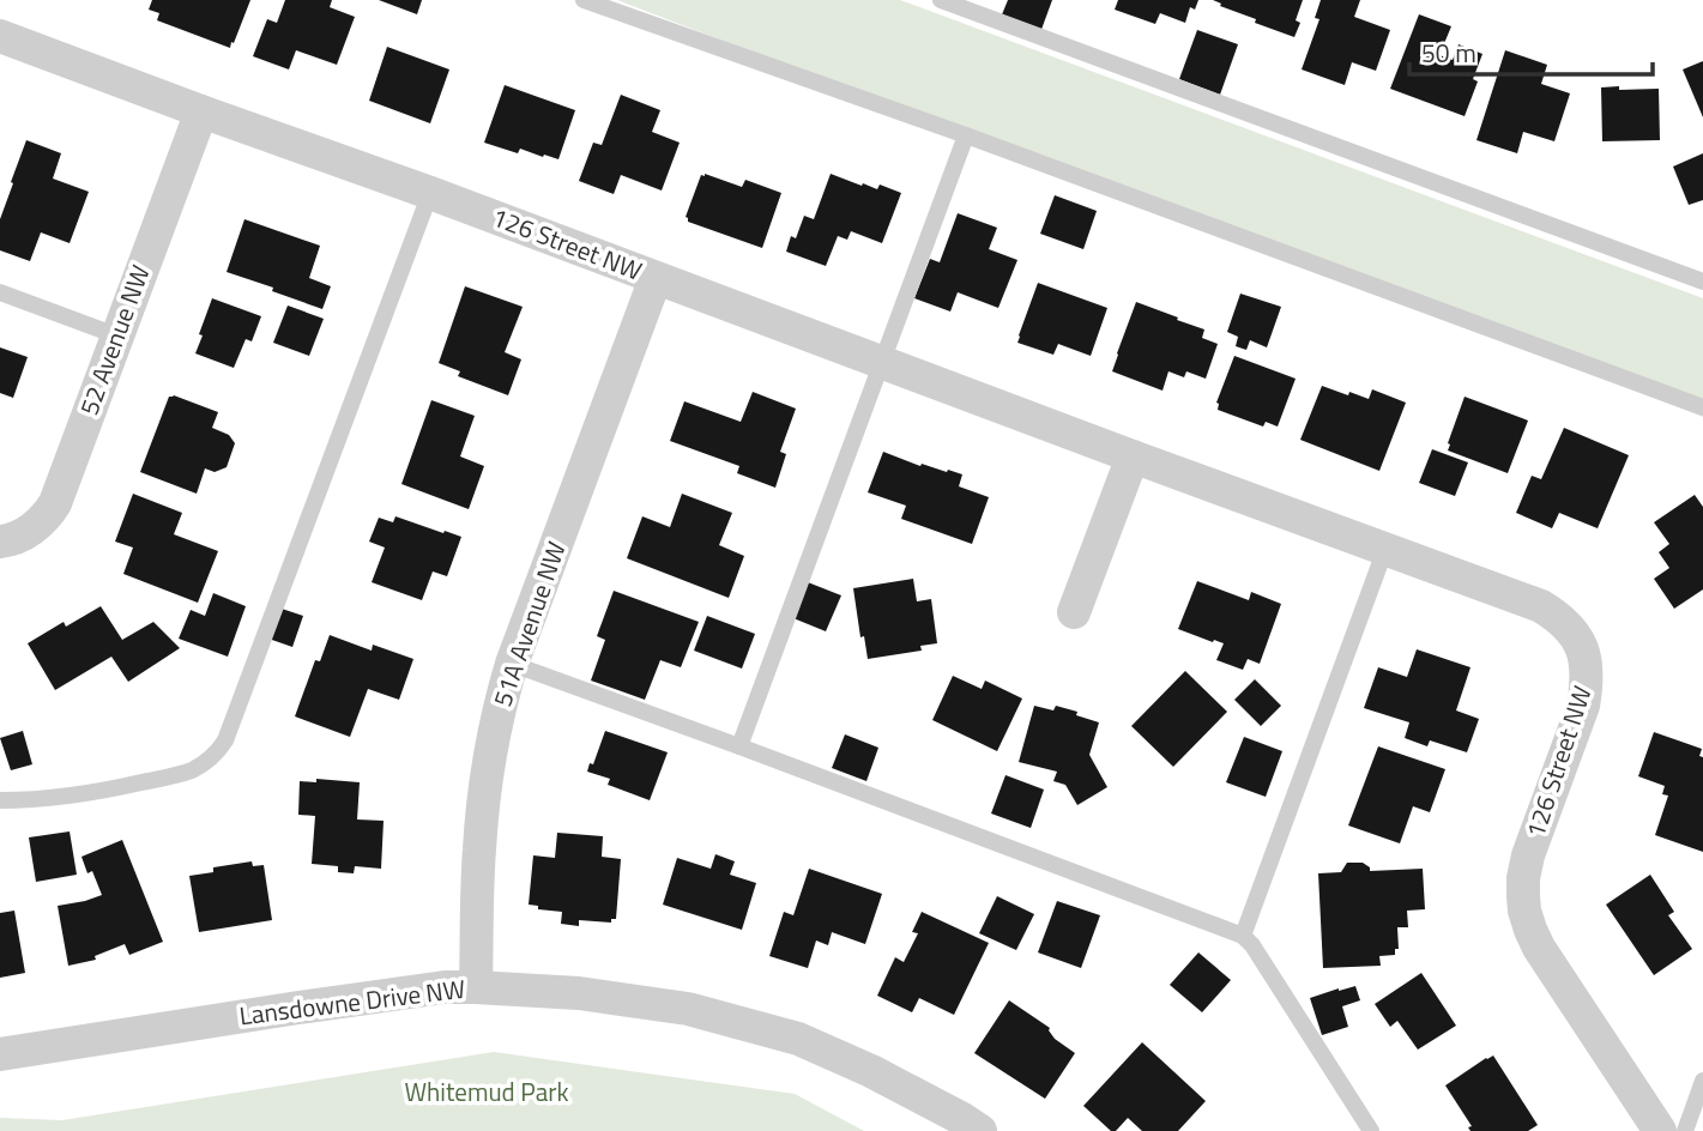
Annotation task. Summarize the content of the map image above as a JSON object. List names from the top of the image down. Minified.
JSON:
{"streets":{"street":["126 Street NW","52 Avenue NW","51A Avenue NW","Lansdowne Drive NW"]},"crossings":[["126 Street NW","52 Avenue NW"],["126 Street NW","51A Avenue NW"],["51A Avenue NW","Lansdowne Drive NW"]],"parks":["Whitemud Park"],"scale_bar":"50 m"}
